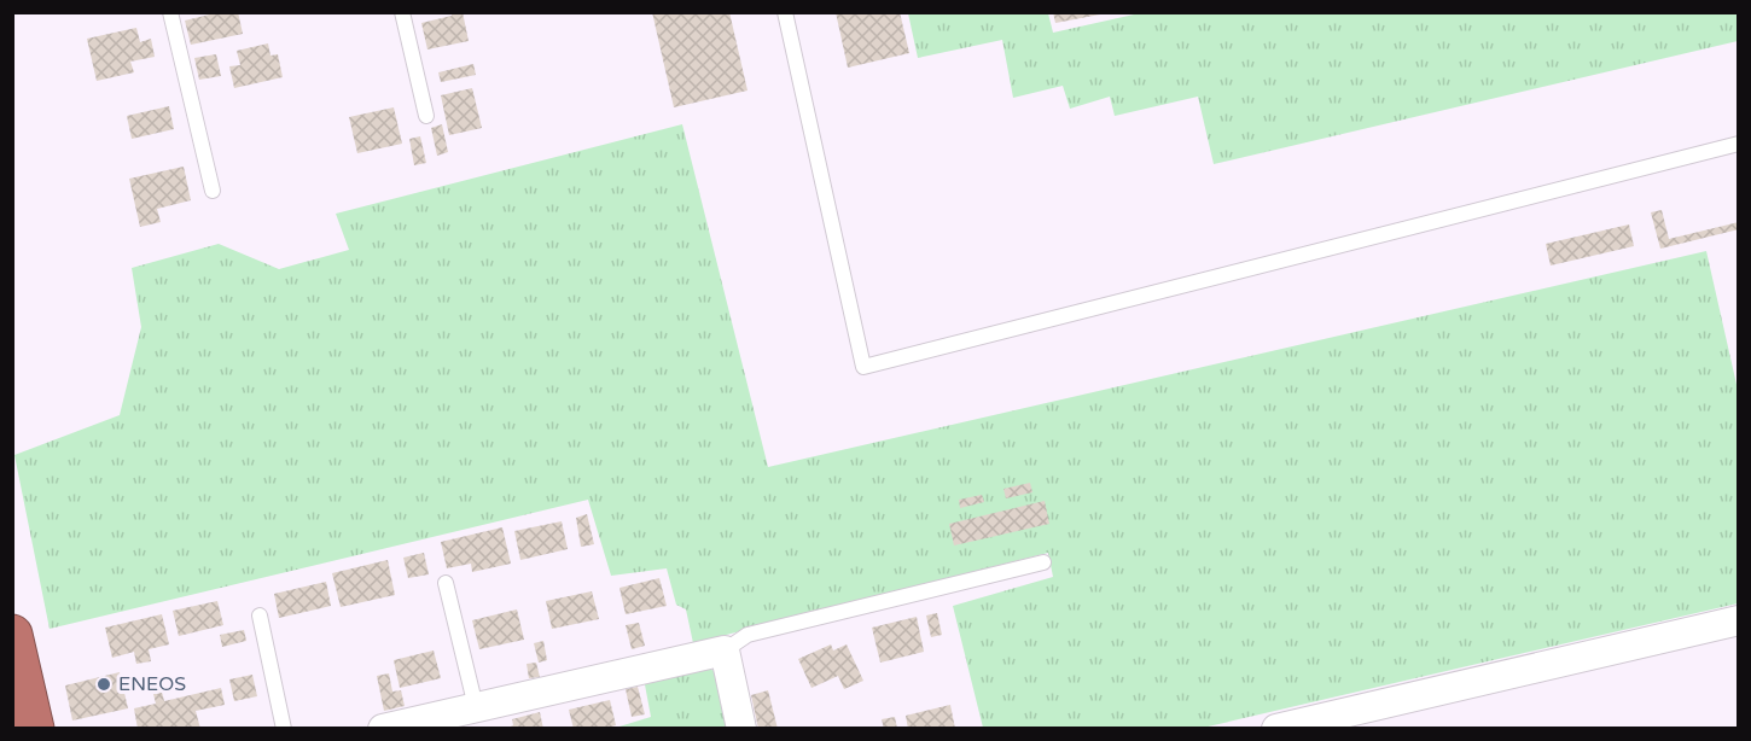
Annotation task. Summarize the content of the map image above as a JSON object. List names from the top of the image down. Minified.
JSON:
{"places":["ENEOS"]}
